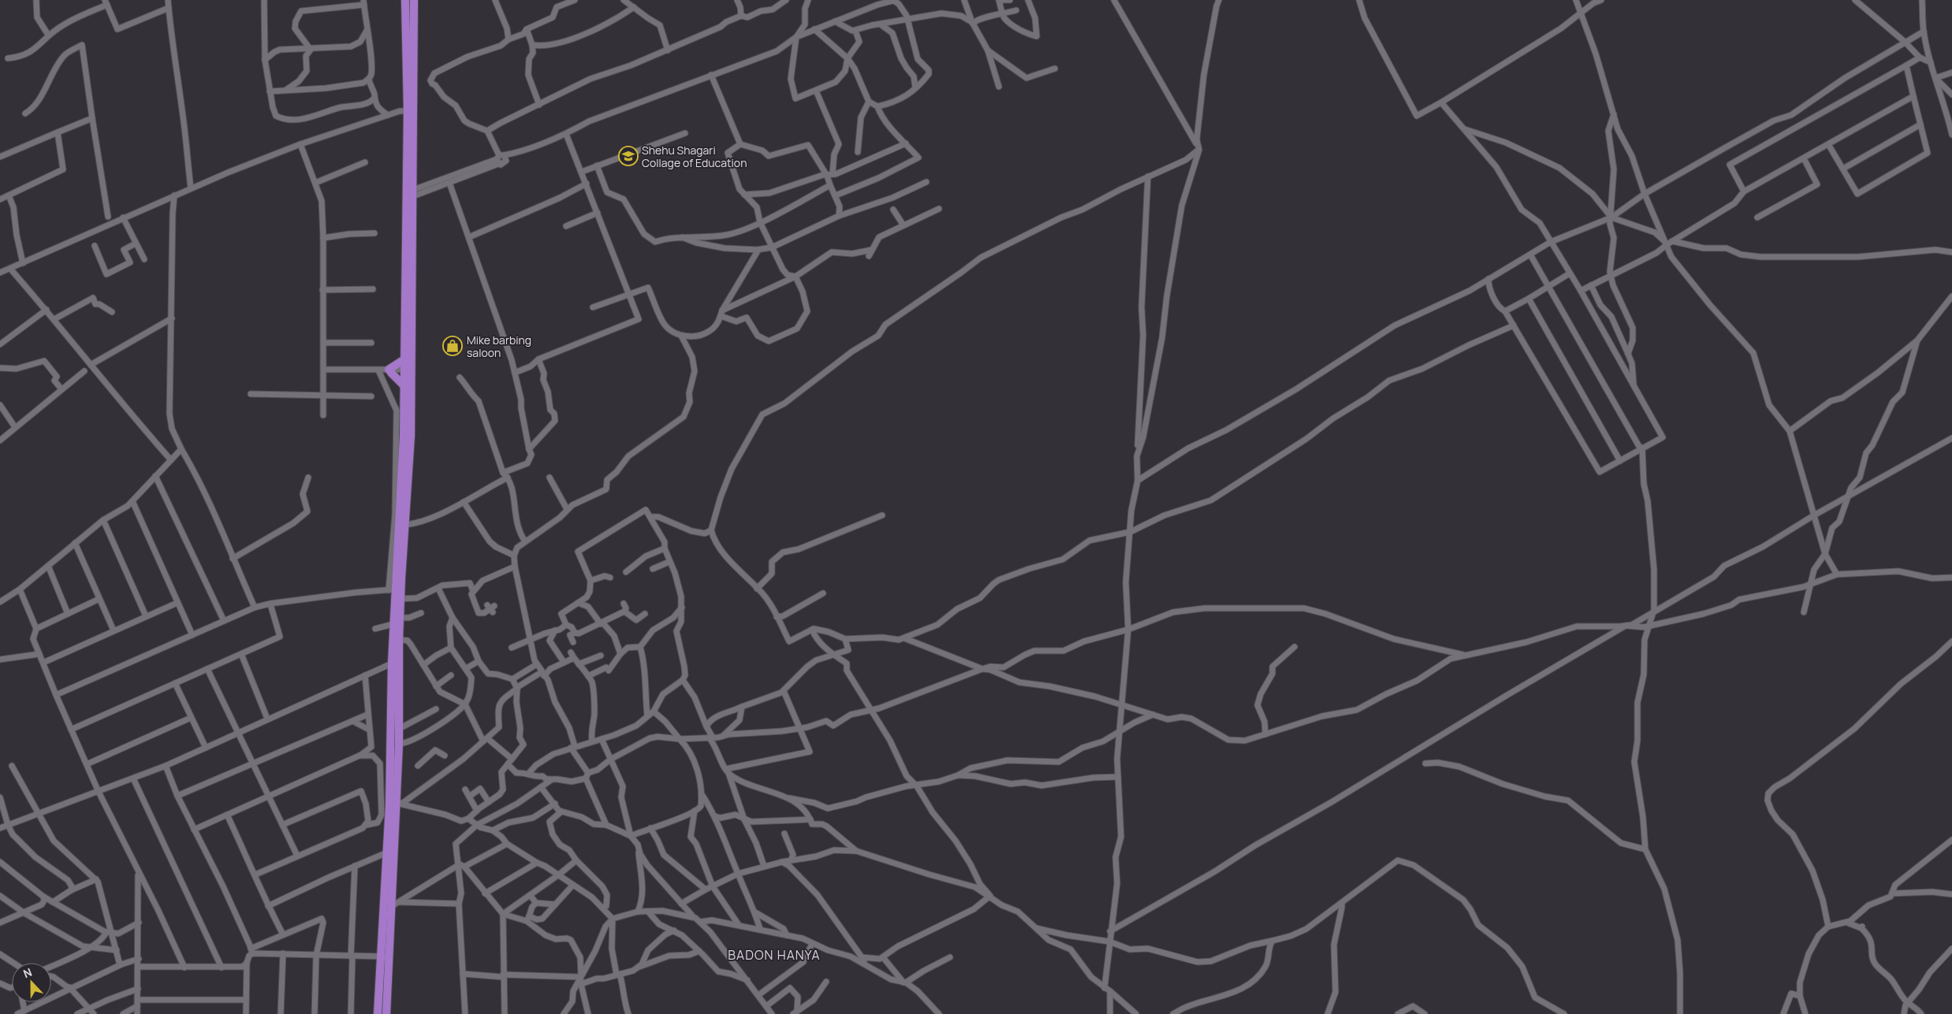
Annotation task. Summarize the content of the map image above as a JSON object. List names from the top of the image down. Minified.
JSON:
{"districts":["BADON HANYA"],"places":{"school or university":["Shehu Shagari Collage of Education"],"shop":["Mike barbing saloon"]},"north":"top"}
